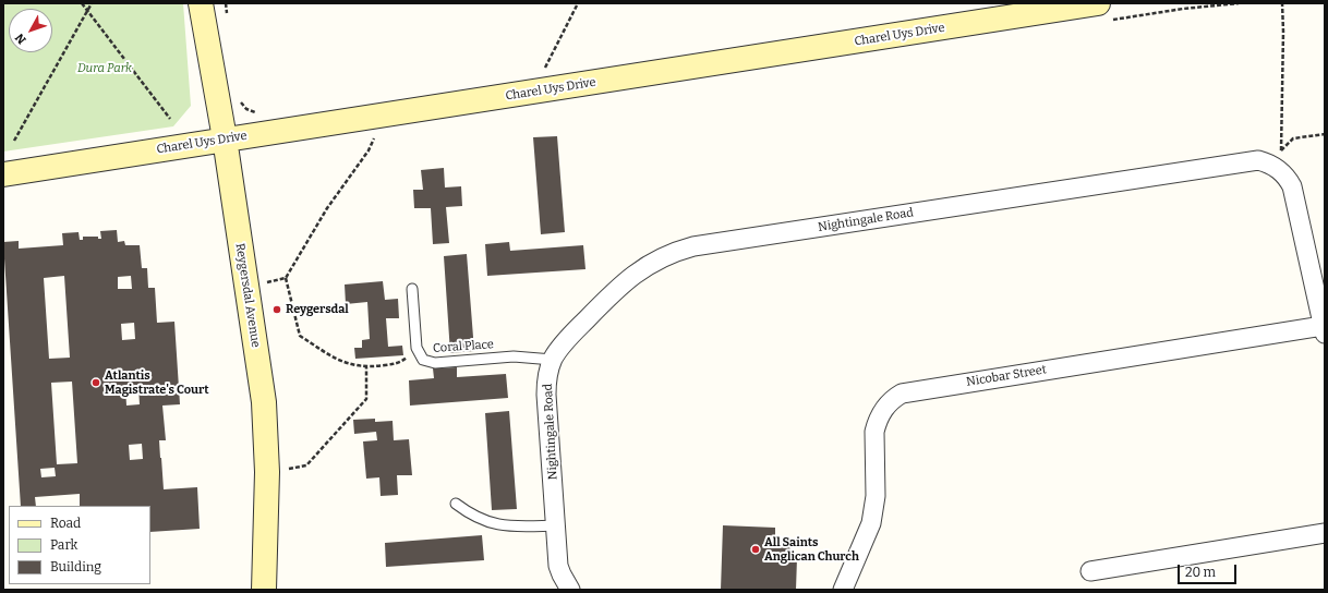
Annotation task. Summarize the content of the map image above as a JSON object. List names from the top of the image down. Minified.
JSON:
{"streets":{"main road":["Charel Uys Drive","Reygersdal Avenue"],"street":["Nightingale Road","Nicobar Street"],"lane":["Coral Place"]},"crossings":[["Charel Uys Drive","Reygersdal Avenue"],["Nightingale Road","Coral Place"],["Nightingale Road","Nicobar Street"]],"parks":["Dura Park"],"places":["Reygersdal","Atlantis Magistrate's Court","All Saints Anglican Church"],"legend":["Road","Park","Building"],"scale_bar":"20 m","north":"bottom left"}
